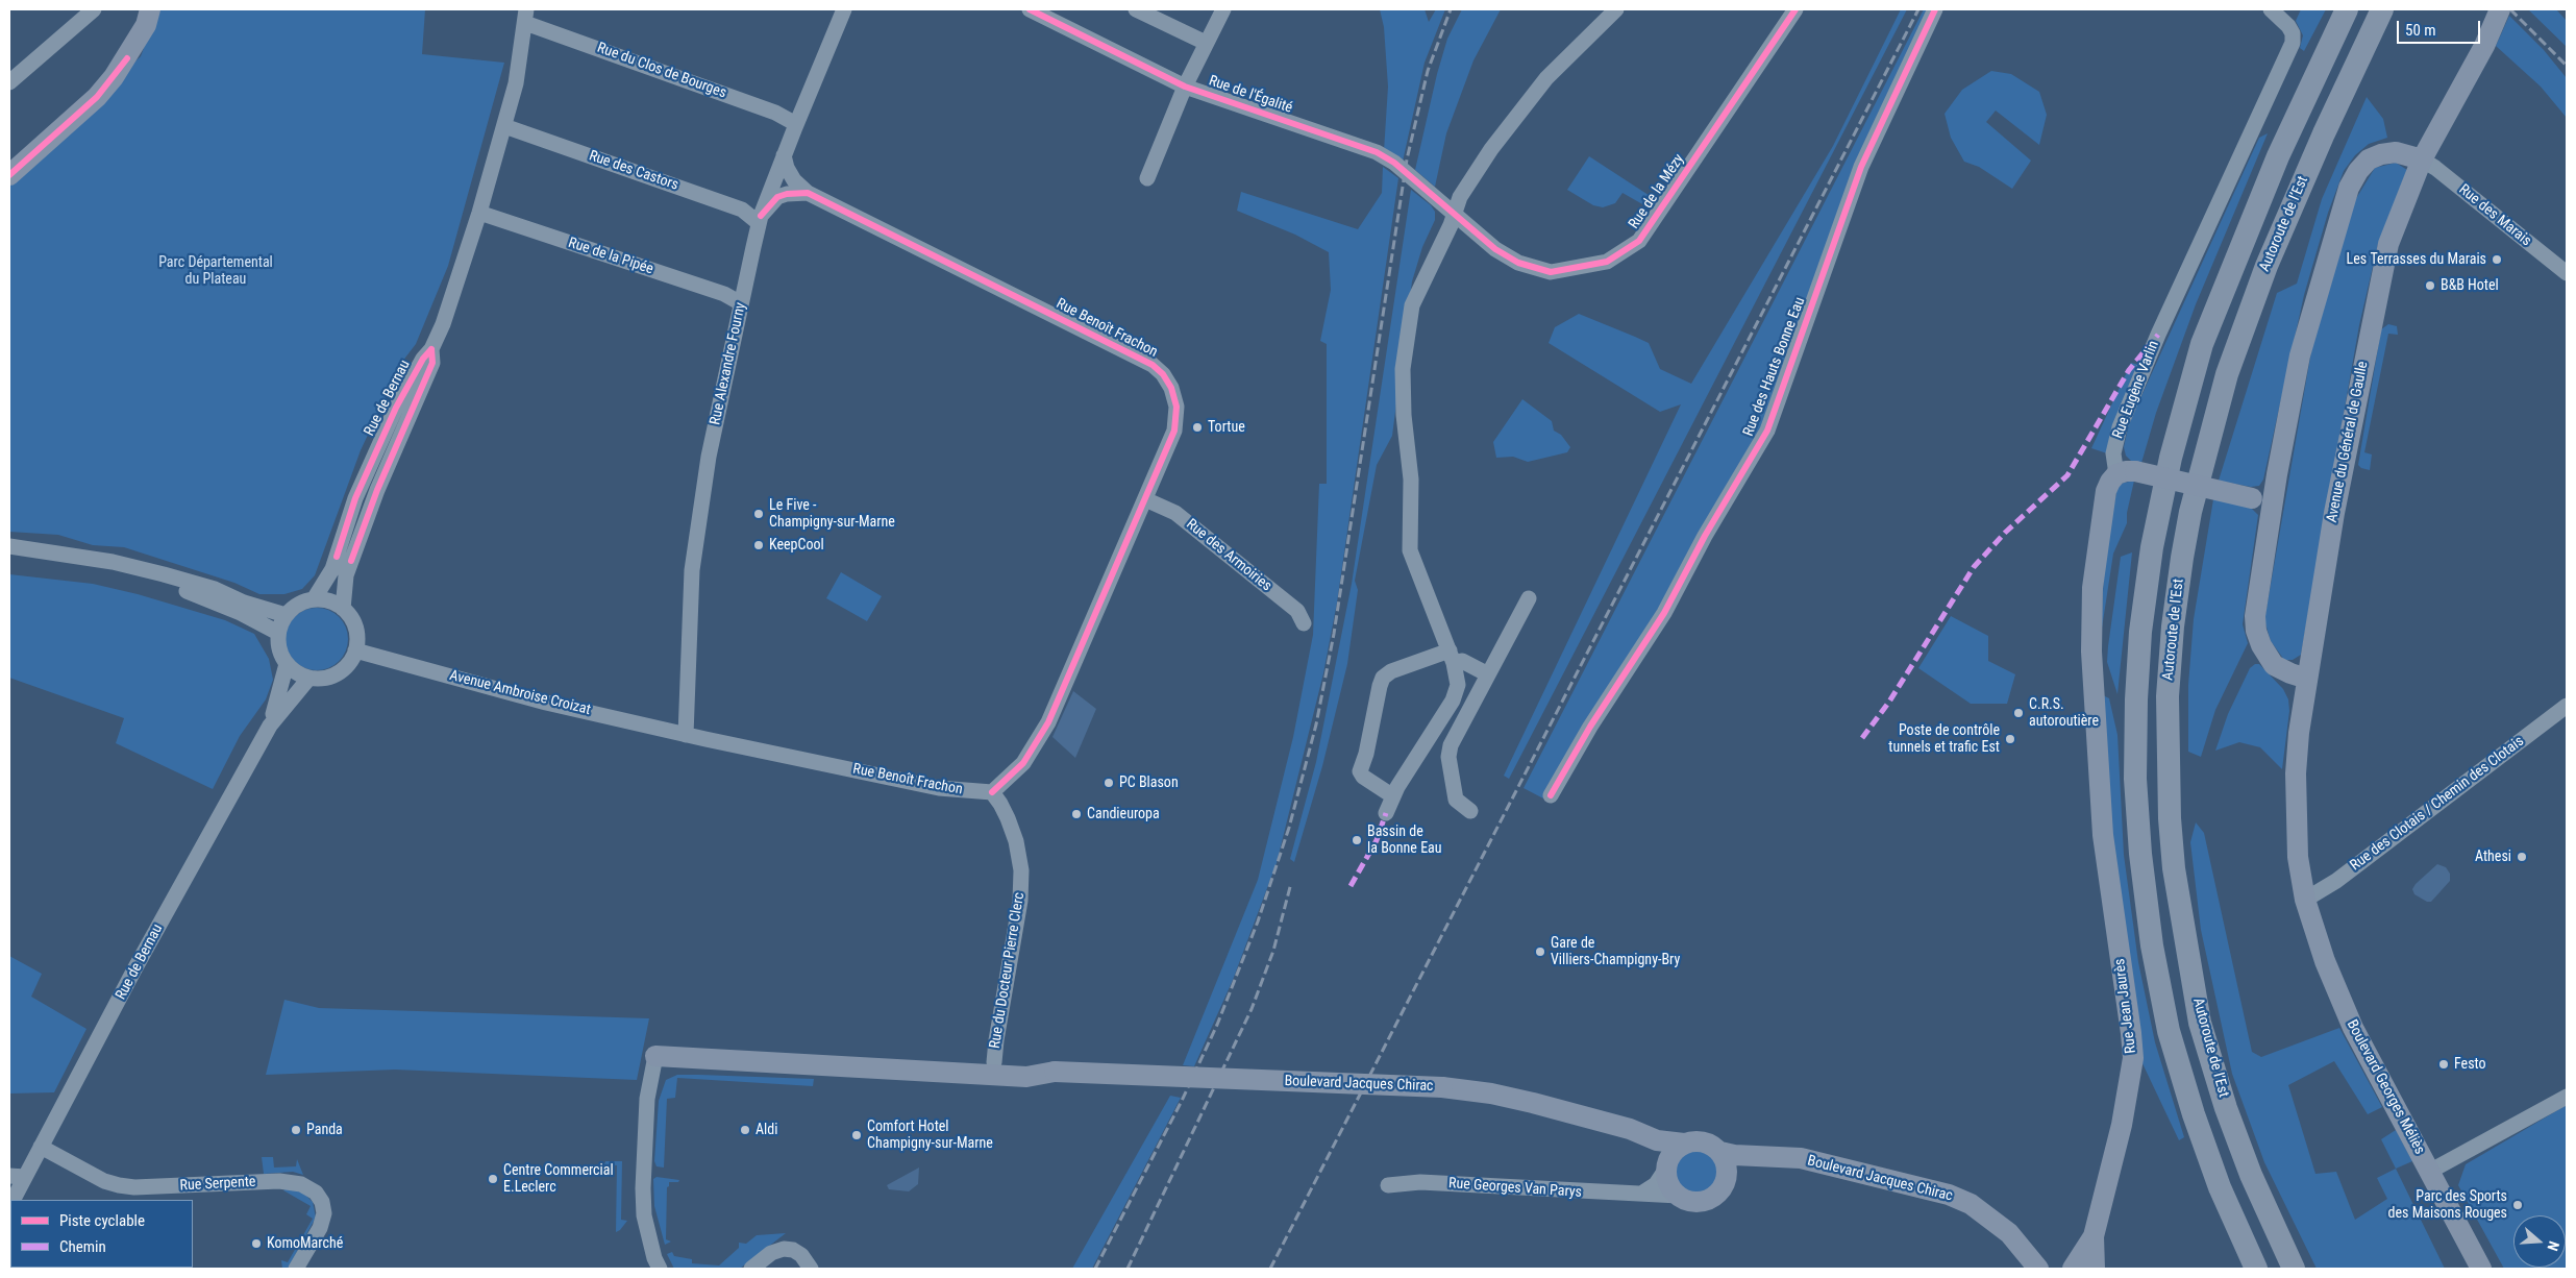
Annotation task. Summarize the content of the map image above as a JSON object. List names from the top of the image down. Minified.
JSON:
{"streets":{"highway":["Autoroute de l’Est"],"main road":["Avenue du Général de Gaulle","Rue Jean Jaurès","Boulevard Jacques Chirac","Boulevard Georges Méliès"],"street":["Rue du Clos de Bourges","Rue de l'Égalité","Rue des Castors","Rue de la Mézy","Rue des Marais","Rue de la Pipée","Rue Benoît Frachon","Rue Alexandre Fourny","Rue des Hauts Bonne Eau","Rue Eugène Varlin","Rue de Bernau","Rue des Armoiries","Avenue Ambroise Croizat","Rue des Clotais / Chemin des Clotais","Rue du Docteur Pierre Clerc","Rue Serpente","Rue Georges Van Parys"]},"crossings":[["Rue du Clos de Bourges","Rue Alexandre Fourny"],["Rue du Clos de Bourges","Rue de Bernau"],["Rue de l'Égalité","Rue de la Mézy"],["Rue des Castors","Rue Alexandre Fourny"],["Rue des Castors","Rue de Bernau"],["Rue des Marais","Avenue du Général de Gaulle"],["Rue de la Pipée","Rue Alexandre Fourny"],["Rue de la Pipée","Rue de Bernau"],["Rue Benoît Frachon","Rue Alexandre Fourny"],["Rue Benoît Frachon","Rue des Armoiries"],["Rue Benoît Frachon","Avenue Ambroise Croizat"],["Rue Benoît Frachon","Rue du Docteur Pierre Clerc"],["Rue Alexandre Fourny","Avenue Ambroise Croizat"],["Rue Eugène Varlin","Rue Jean Jaurès"],["Rue de Bernau","Avenue Ambroise Croizat"],["Rue de Bernau","Rue Serpente"],["Avenue du Général de Gaulle","Rue des Clotais / Chemin des Clotais"],["Avenue du Général de Gaulle","Boulevard Georges Méliès"],["Rue des Clotais / Chemin des Clotais","Boulevard Georges Méliès"],["Rue du Docteur Pierre Clerc","Boulevard Jacques Chirac"],["Boulevard Jacques Chirac","Rue Georges Van Parys"]],"parks":["Parc Départemental du Plateau"],"places":["Les Terrasses du Marais","B&B Hotel","Tortue","Le Five - Champigny-sur-Marne","KeepCool","C.R.S. autoroutière","Poste de contrôle tunnels et trafic Est","PC Blason","Candieuropa","Bassin de la Bonne Eau","Athesi","Gare de Villiers-Champigny-Bry","Festo","Panda","Aldi","Comfort Hotel Champigny-sur-Marne","Centre Commercial E.Leclerc","Parc des Sports des Maisons Rouges","KomoMarché"],"legend":["Piste cyclable","Chemin"],"scale_bar":"50 m","north":"right"}
